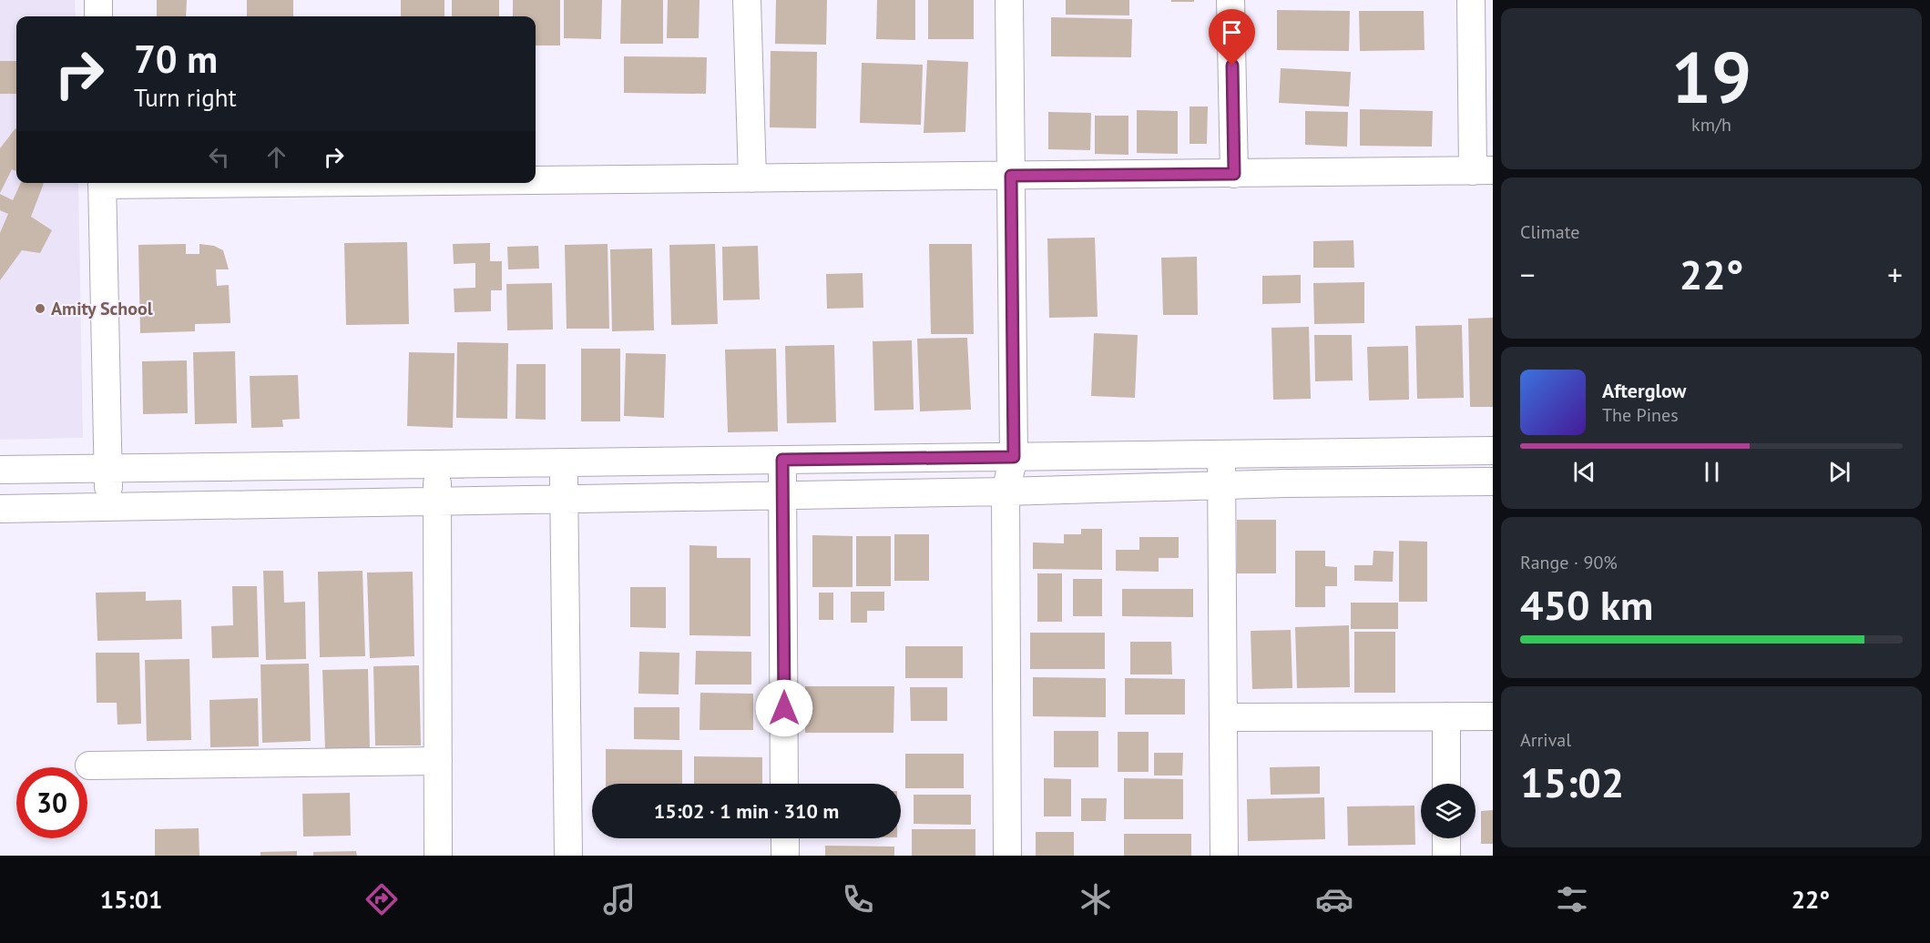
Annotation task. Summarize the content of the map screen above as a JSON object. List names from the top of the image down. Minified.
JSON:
{"places":["Amity School"],"page":{"tile":[["19","km/h"],"Climate",["Range · 90%","450 km"],["Arrival","15:02"]],"turn":["70 m","Turn right"],"heat":["−","22°","+"],"song":["Afterglow","The Pines"],"limit":"30","trip":"15:02 · 1 min · 310 m","tabs":["15:01","22°"]}}
